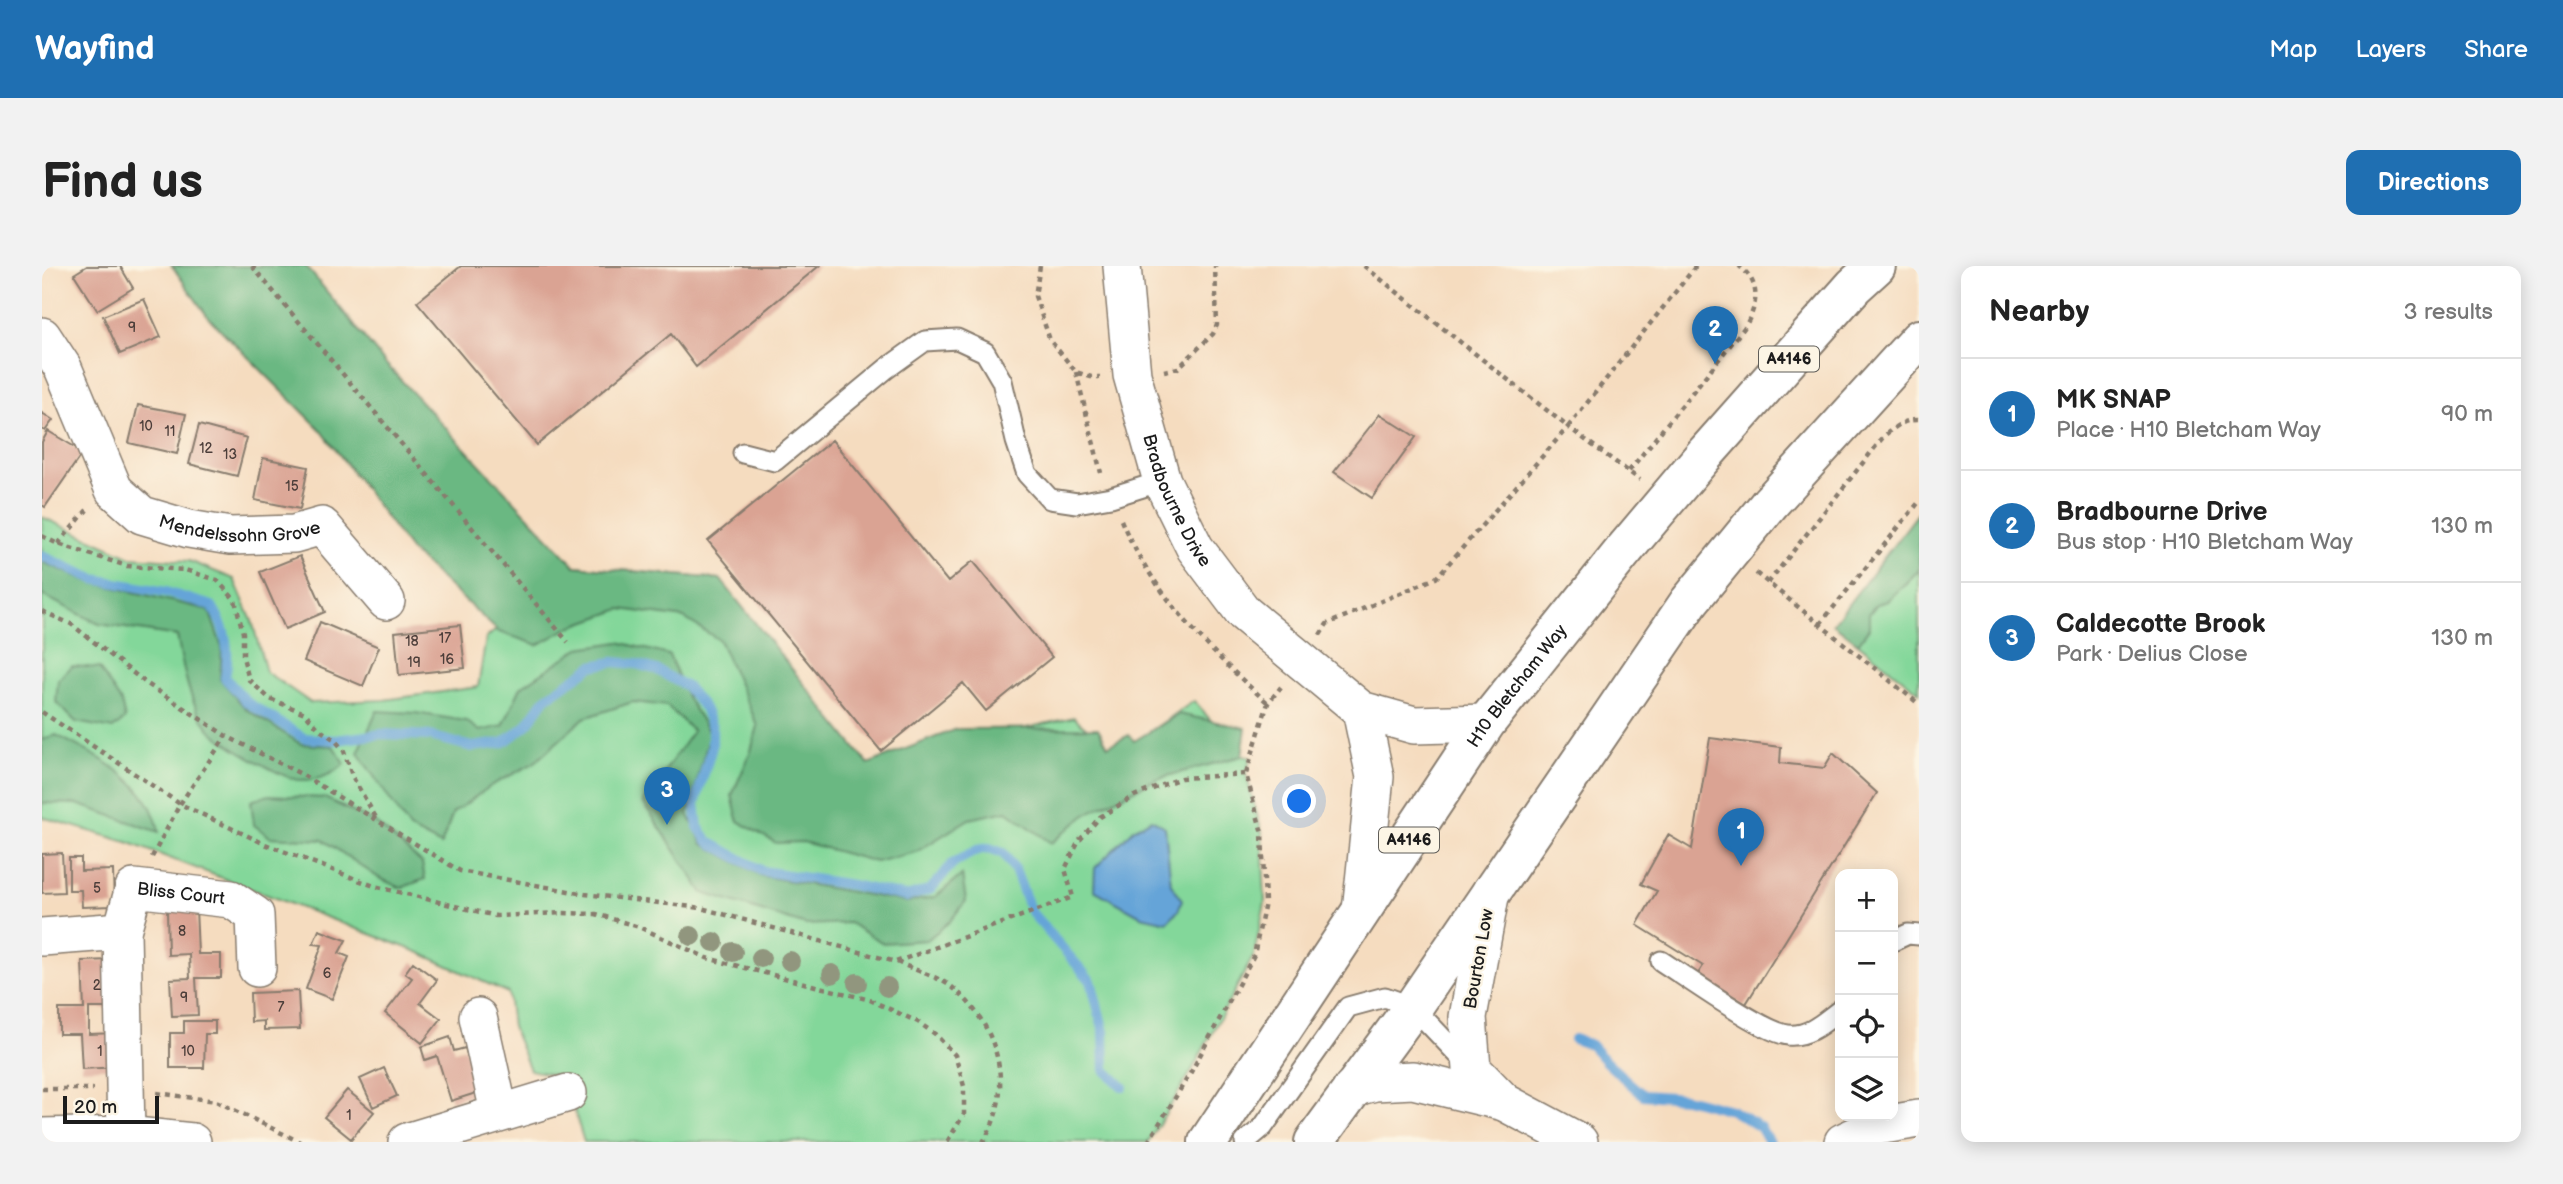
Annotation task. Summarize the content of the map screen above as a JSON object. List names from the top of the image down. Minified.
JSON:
{"streets":{"highway":["A4146","H10 Bletcham Way"],"street":["Bradbourne Drive","Mendelssohn Grove","Bliss Court","Bourton Low"]},"crossings":[["Bradbourne Drive","H10 Bletcham Way"]],"house_numbers":["9","10","11","12","13","15","17","18","16","19","5","8","6","2","9","7","1","10","1"],"scale_bar":"20 m","page":{"header":"Wayfind","nav":["Map","Layers","Share"],"buttons":"Directions","title":"Find us","heading":["Nearby","3 results"],"pins":["2","3","1"],"list":[{"mark":"1","name":"MK SNAP","note":"Place · H10 Bletcham Way","value":"90 m"},{"mark":"2","name":"Bradbourne Drive","note":"Bus stop · H10 Bletcham Way","value":"130 m"},{"mark":"3","name":"Caldecotte Brook","note":"Park · Delius Close","value":"130 m"}],"map_buttons":["+","−"],"scale":"20 m"}}
